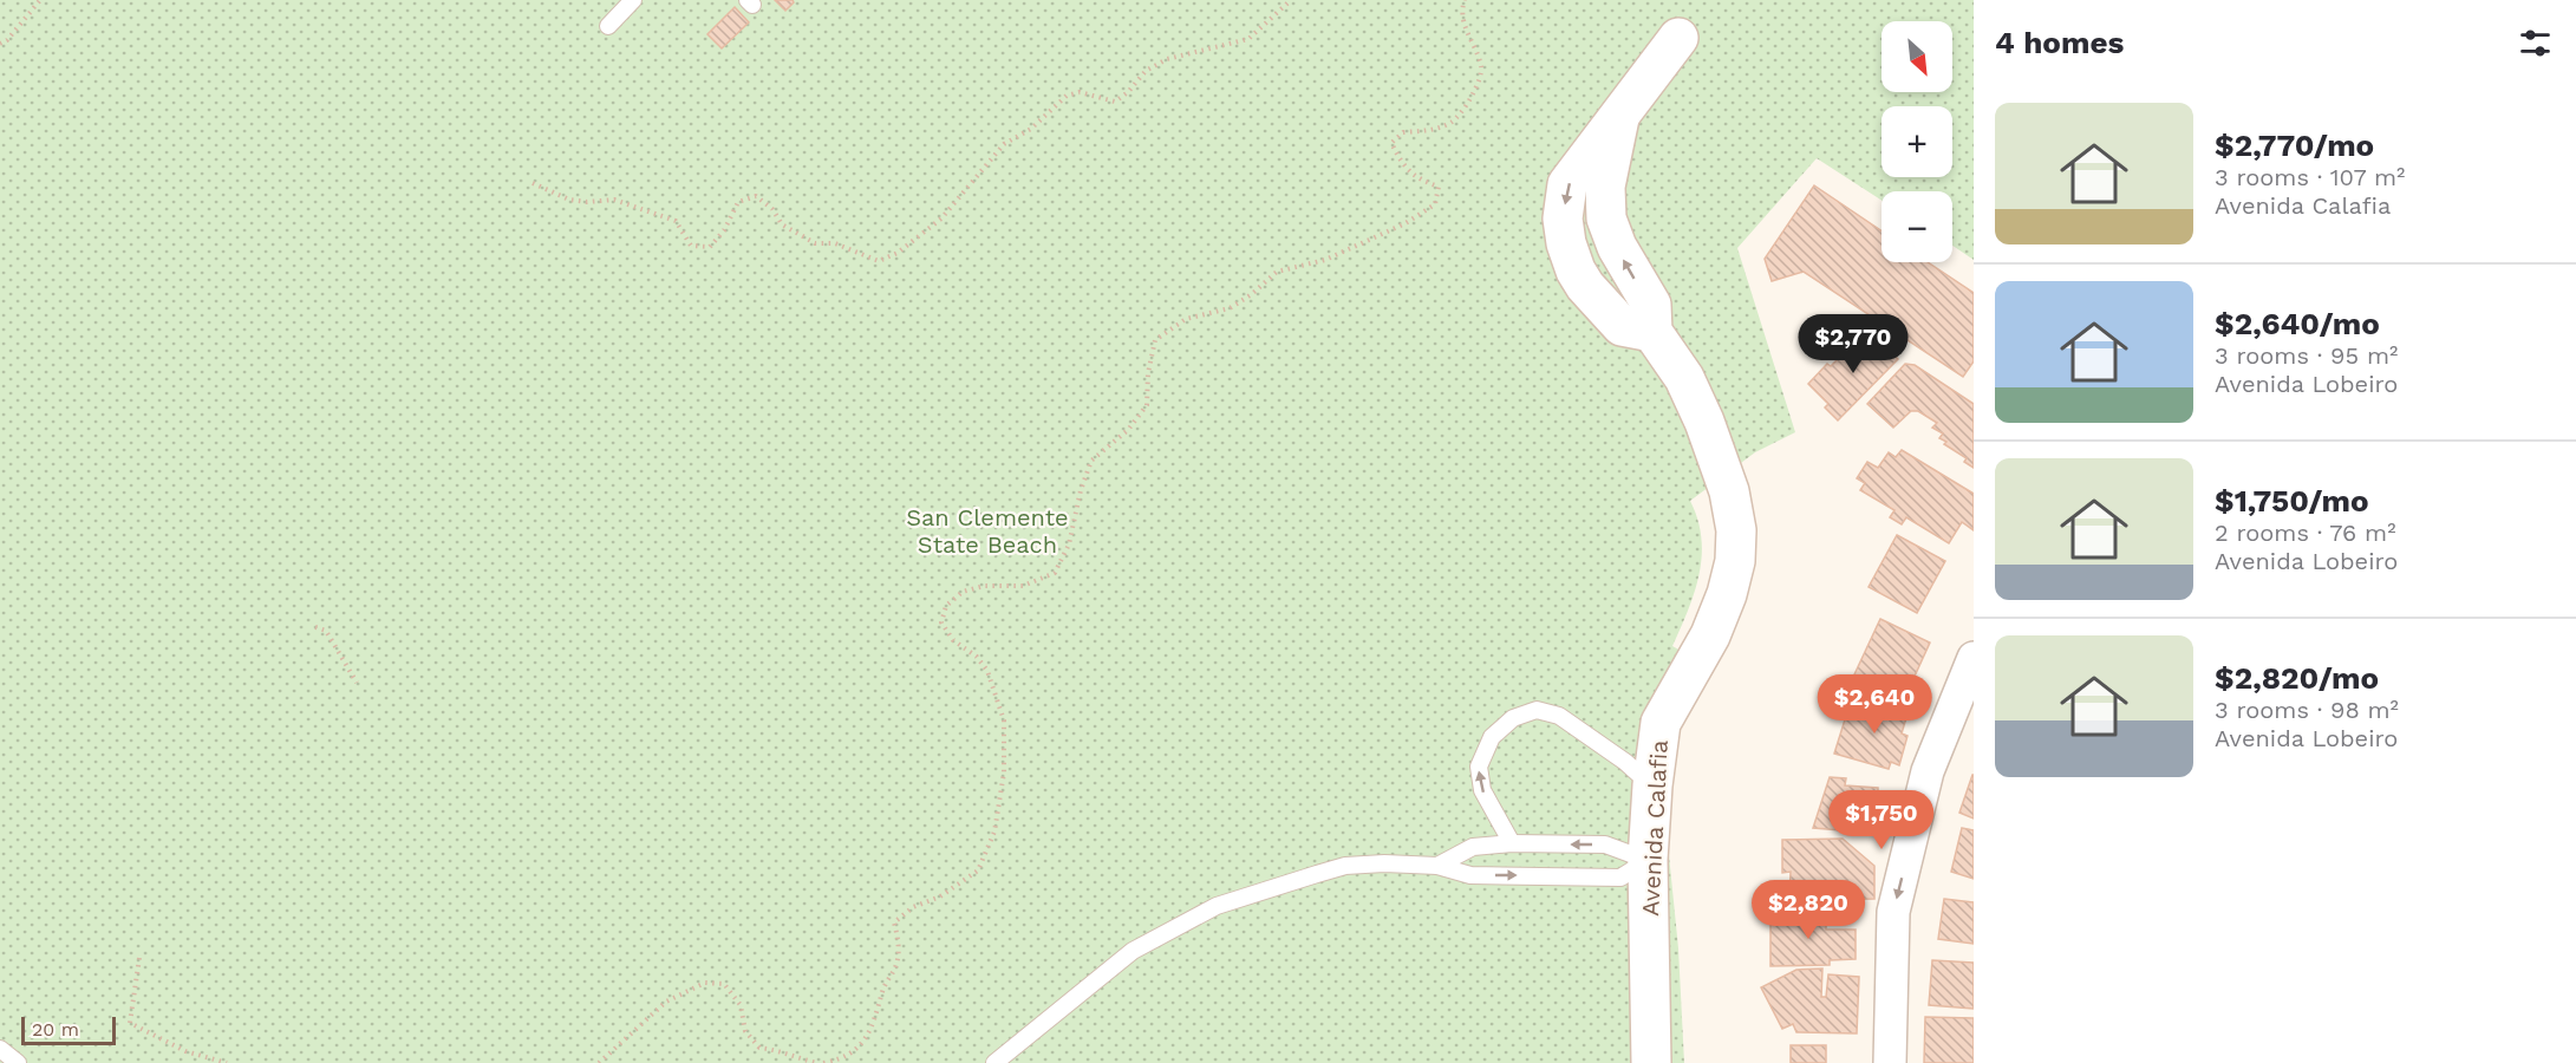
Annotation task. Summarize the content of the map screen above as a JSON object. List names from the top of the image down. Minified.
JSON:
{"streets":{"street":["Avenida Calafia"]},"parks":["San Clemente State Beach"],"scale_bar":"20 m","north":"bottom right","page":{"heading":"4 homes","map_buttons":["+","−"],"list":[{"name":"$2,770/mo","note":"3 rooms · 107 m² · Avenida Calafia"},{"name":"$2,640/mo","note":"3 rooms · 95 m² · Avenida Lobeiro"},{"name":"$1,750/mo","note":"2 rooms · 76 m² · Avenida Lobeiro"},{"name":"$2,820/mo","note":"3 rooms · 98 m² · Avenida Lobeiro"}],"price":["$2,770","$2,640","$1,750","$2,820"],"scale":"20 m"}}
